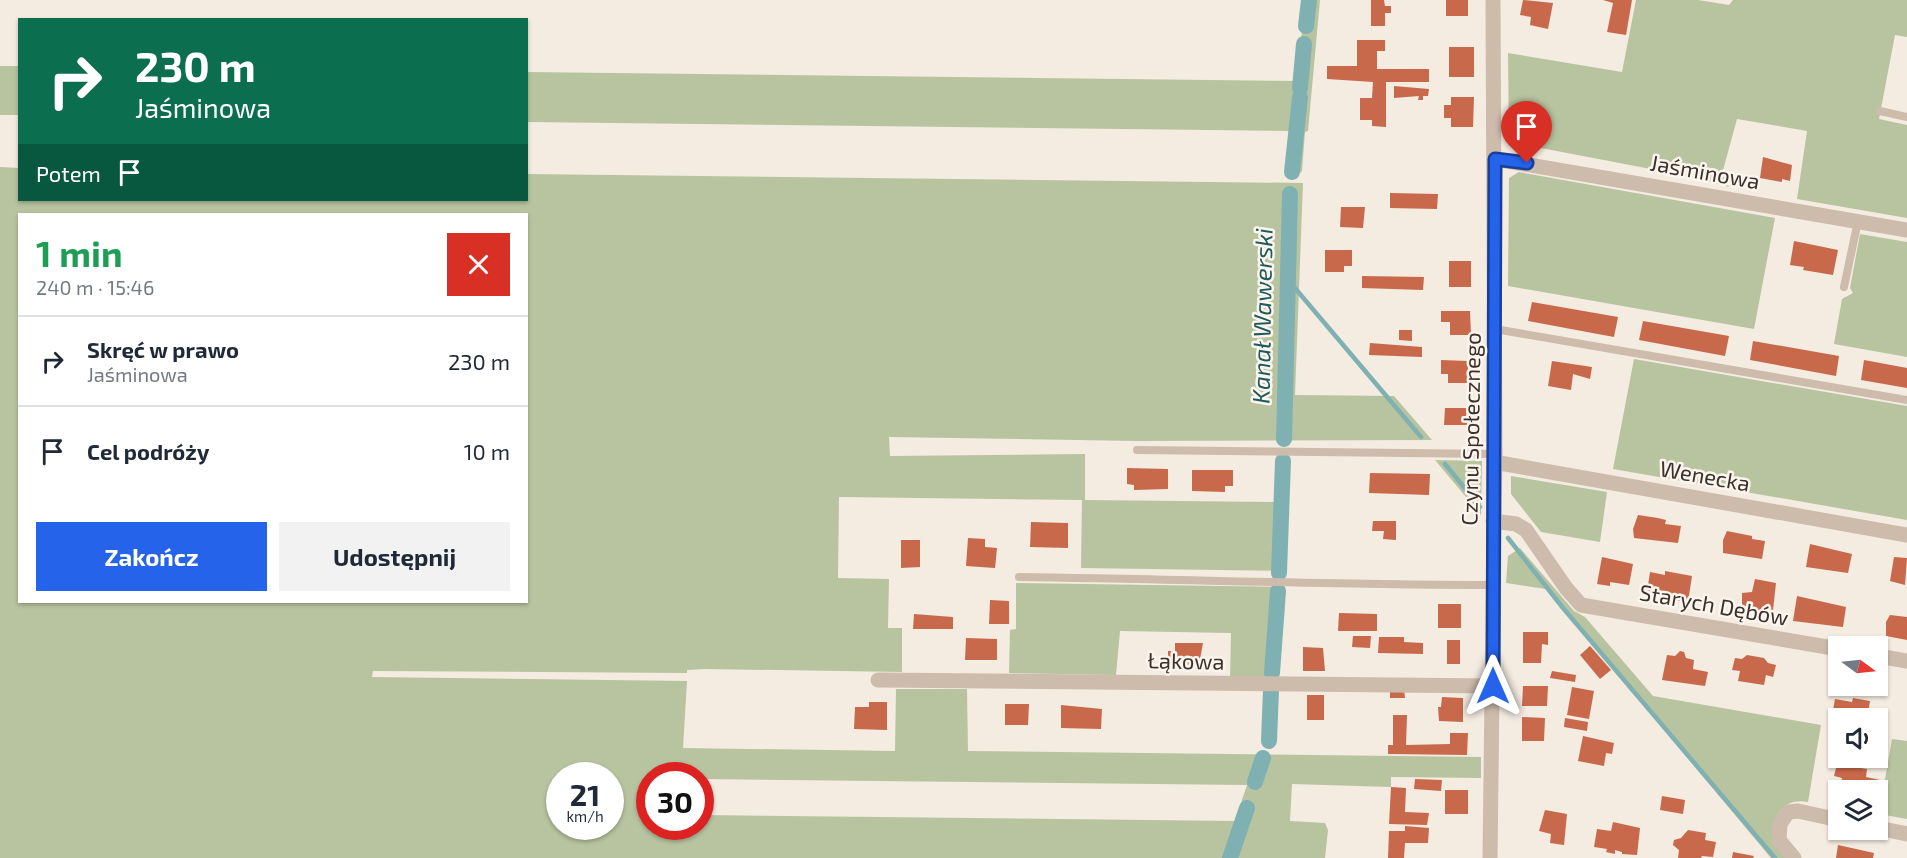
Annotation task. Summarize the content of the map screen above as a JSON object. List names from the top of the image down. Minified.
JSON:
{"streets":{"street":["Jaśminowa","Czynu Społecznego","Wenecka","Starych Dębów","Łąkowa"]},"crossings":[["Jaśminowa","Czynu Społecznego"],["Czynu Społecznego","Wenecka"],["Czynu Społecznego","Starych Dębów"],["Czynu Społecznego","Łąkowa"]],"water":["Kanał Wawerski"],"north":"right","page":{"turn":["230 m","Jaśminowa"],"then":"Potem","heading":["1 min","240 m · 15:46"],"list":[{"name":"Skręć w prawo","note":"Jaśminowa","value":"230 m"},{"name":"Cel podróży","value":"10 m"}],"buttons":["Zakończ","Udostępnij"],"speed":"21 km/h","limit":"30"}}
